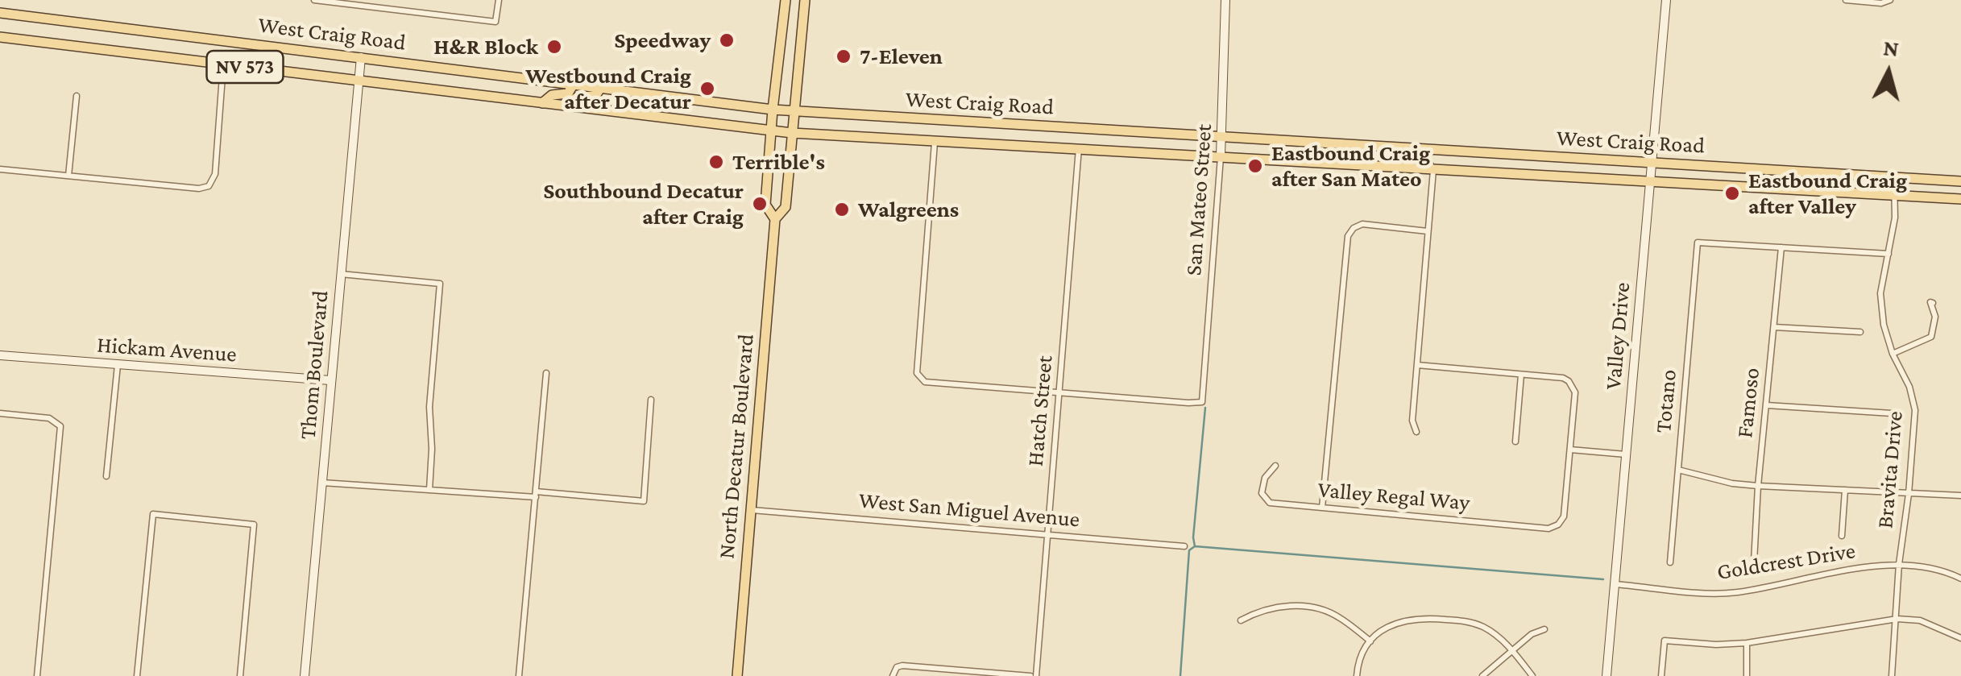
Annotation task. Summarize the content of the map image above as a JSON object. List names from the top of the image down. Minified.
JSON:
{"streets":{"main road":["West Craig Road","NV 573","North Decatur Boulevard"],"street":["San Mateo Street","Valley Drive","Hickam Avenue","Thom Boulevard","Totano","Famoso","Hatch Street","Bravita Drive","Valley Regal Way","West San Miguel Avenue","Goldcrest Drive"]},"crossings":[["West Craig Road","San Mateo Street"],["West Craig Road","Valley Drive"],["West Craig Road","Thom Boulevard"],["West Craig Road","Hatch Street"],["West Craig Road","North Decatur Boulevard"],["West Craig Road","Bravita Drive"],["San Mateo Street","Hatch Street"],["Valley Drive","Goldcrest Drive"],["Hickam Avenue","Thom Boulevard"],["Totano","Famoso"],["Hatch Street","West San Miguel Avenue"],["North Decatur Boulevard","West San Miguel Avenue"],["Bravita Drive","Goldcrest Drive"]],"places":["Speedway","H&R Block","7-Eleven","Westbound Craig after Decatur","Terrible's","Eastbound Craig after San Mateo","Eastbound Craig after Valley","Southbound Decatur after Craig","Walgreens"],"north":"top"}
